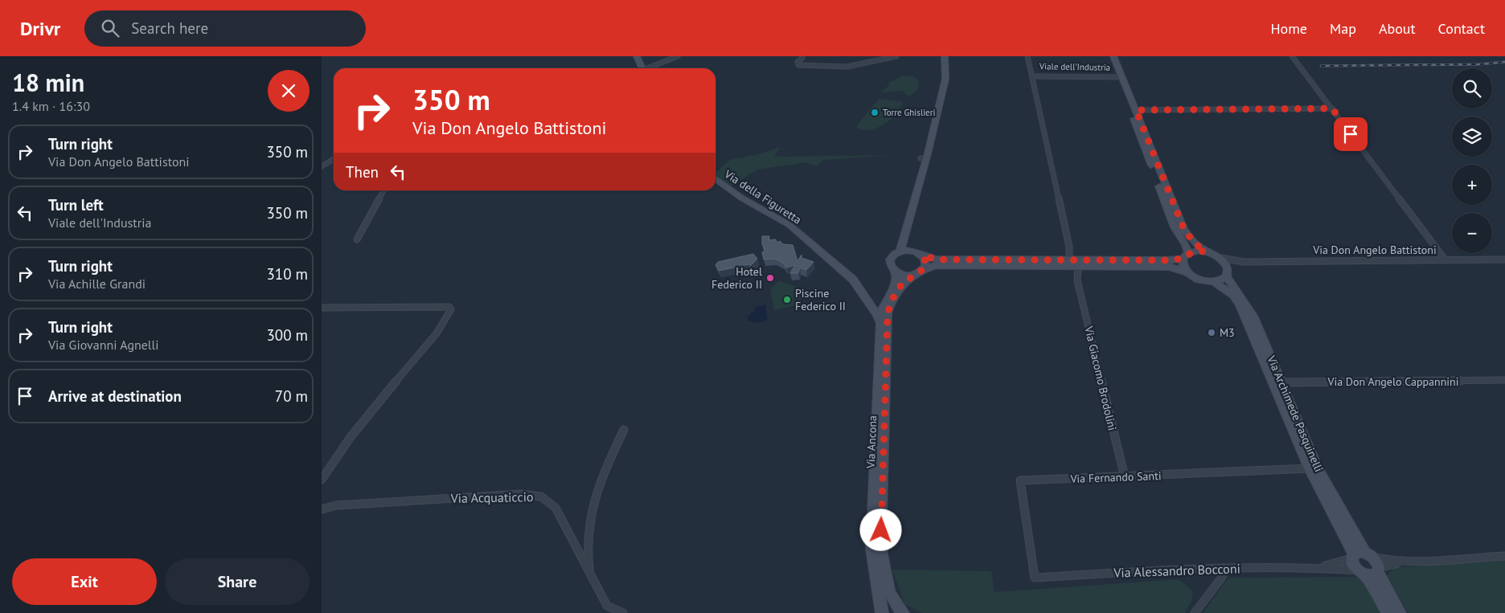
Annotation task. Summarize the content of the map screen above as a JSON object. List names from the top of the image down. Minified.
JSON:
{"streets":{"main road":["Viale dell'Industria","Via della Figuretta","Via Don Angelo Battistoni","Via Archimede Pasquinelli","Via Ancona"],"street":["Via Giacomo Brodolini","Via Don Angelo Cappannini","Via Fernando Santi","Via Acquaticcio","Via Alessandro Bocconi"]},"crossings":[["Viale dell'Industria","Via Don Angelo Battistoni"],["Viale dell'Industria","Via Archimede Pasquinelli"],["Via della Figuretta","Via Ancona"],["Via Don Angelo Battistoni","Via Giacomo Brodolini"],["Via Don Angelo Battistoni","Via Archimede Pasquinelli"],["Via Don Angelo Battistoni","Via Ancona"],["Via Giacomo Brodolini","Via Fernando Santi"],["Via Don Angelo Cappannini","Via Archimede Pasquinelli"],["Via Archimede Pasquinelli","Via Fernando Santi"],["Via Archimede Pasquinelli","Via Alessandro Bocconi"],["Via Fernando Santi","Via Alessandro Bocconi"]],"places":["Torre Ghislieri","Hotel Federico II","Piscine Federico II","M3"],"page":{"header":"Drivr","search":"Search here","nav":["Home","Map","About","Contact"],"heading":["18 min","1.4 km · 16:30"],"map_buttons":["+","−"],"turn":["350 m","Via Don Angelo Battistoni"],"list":[{"name":"Turn right","note":"Via Don Angelo Battistoni","value":"350 m"},{"name":"Turn left","note":"Viale dell'Industria","value":"350 m"},{"name":"Turn right","note":"Via Achille Grandi","value":"310 m"},{"name":"Turn right","note":"Via Giovanni Agnelli","value":"300 m"},{"name":"Arrive at destination","value":"70 m"}],"then":"Then","buttons":["Exit","Share"]}}
